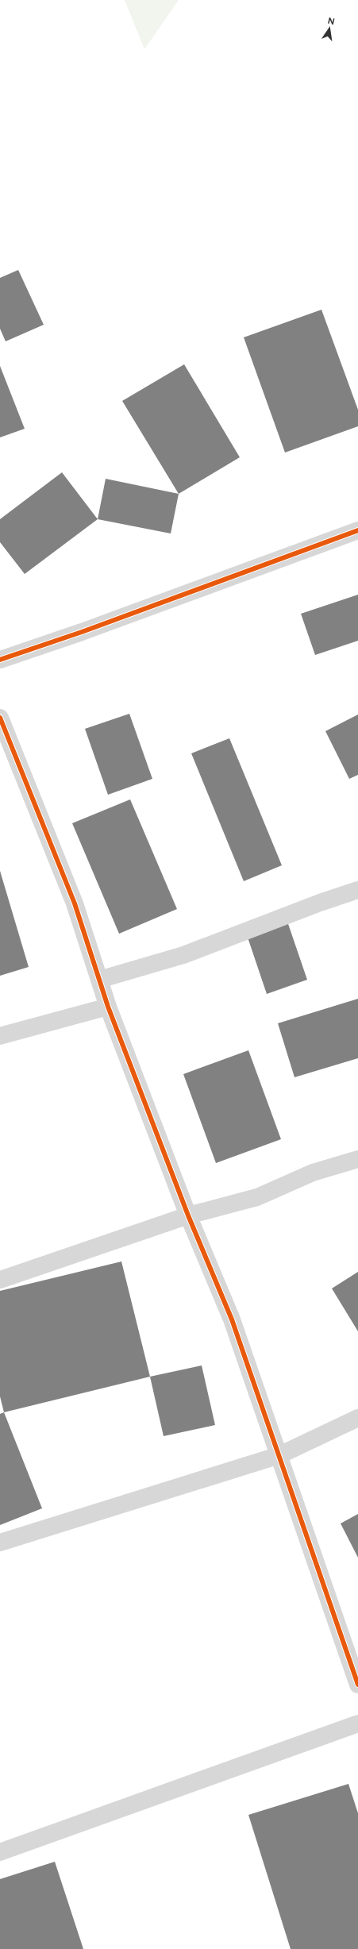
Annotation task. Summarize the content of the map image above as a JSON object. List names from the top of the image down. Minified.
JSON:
{"north":"top"}
